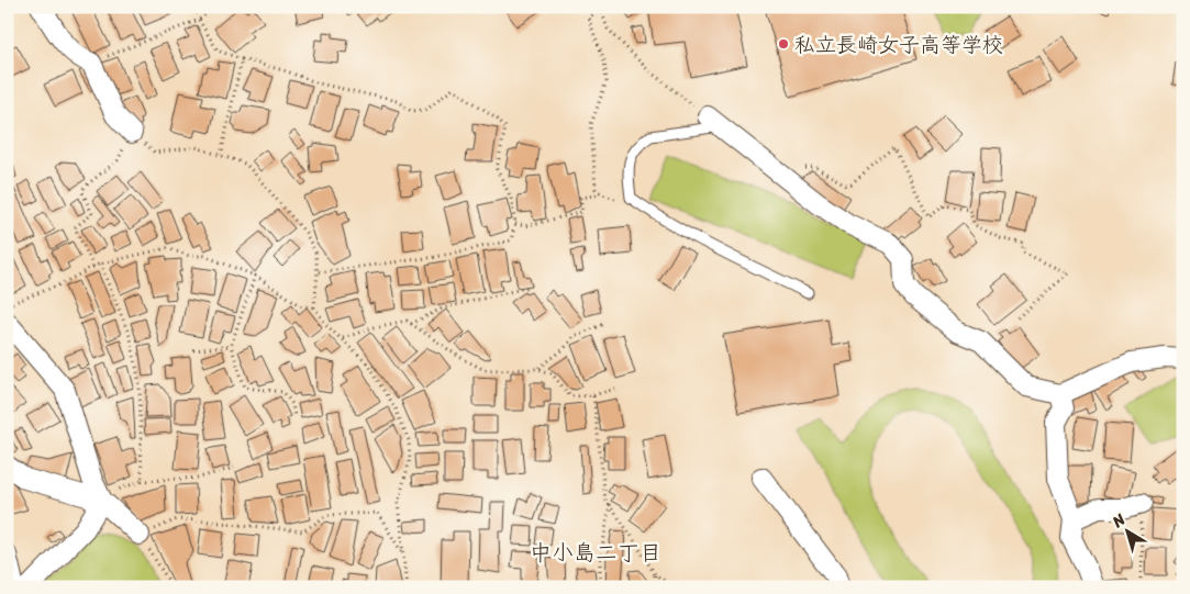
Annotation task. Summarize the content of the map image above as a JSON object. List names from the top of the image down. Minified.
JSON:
{"districts":["中小島二丁目"],"places":["私立長崎女子高等学校"],"north":"top left"}
